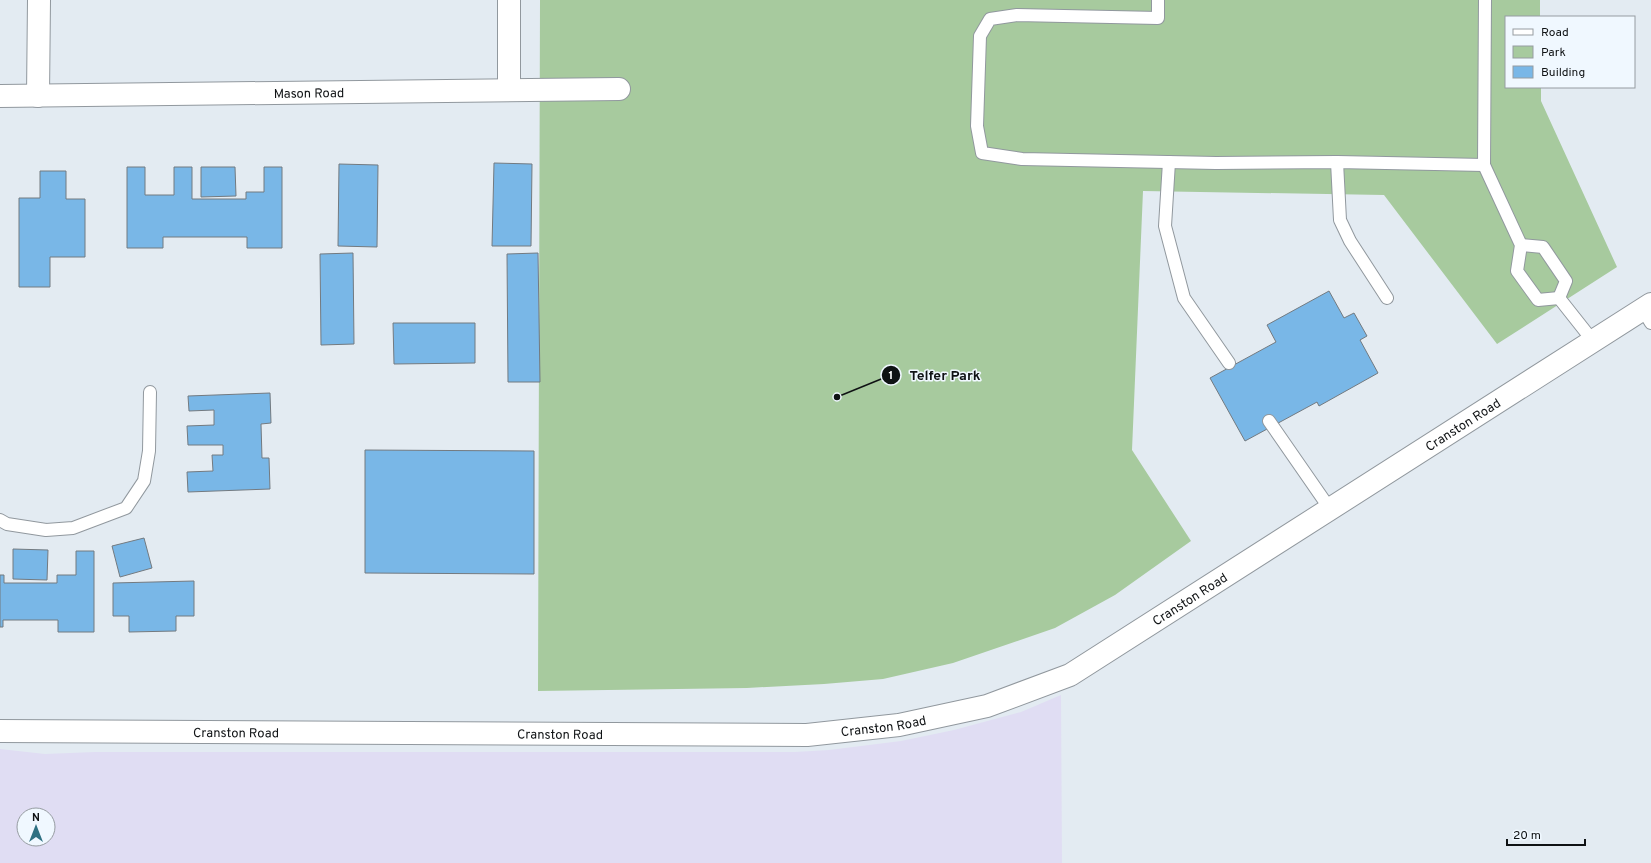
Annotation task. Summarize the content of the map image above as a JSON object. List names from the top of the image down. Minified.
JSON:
{"streets":{"street":["Mason Road","Cranston Road"]},"places":["Telfer Park"],"legend":["Road","Park","Building"],"scale_bar":"20 m","north":"top"}
